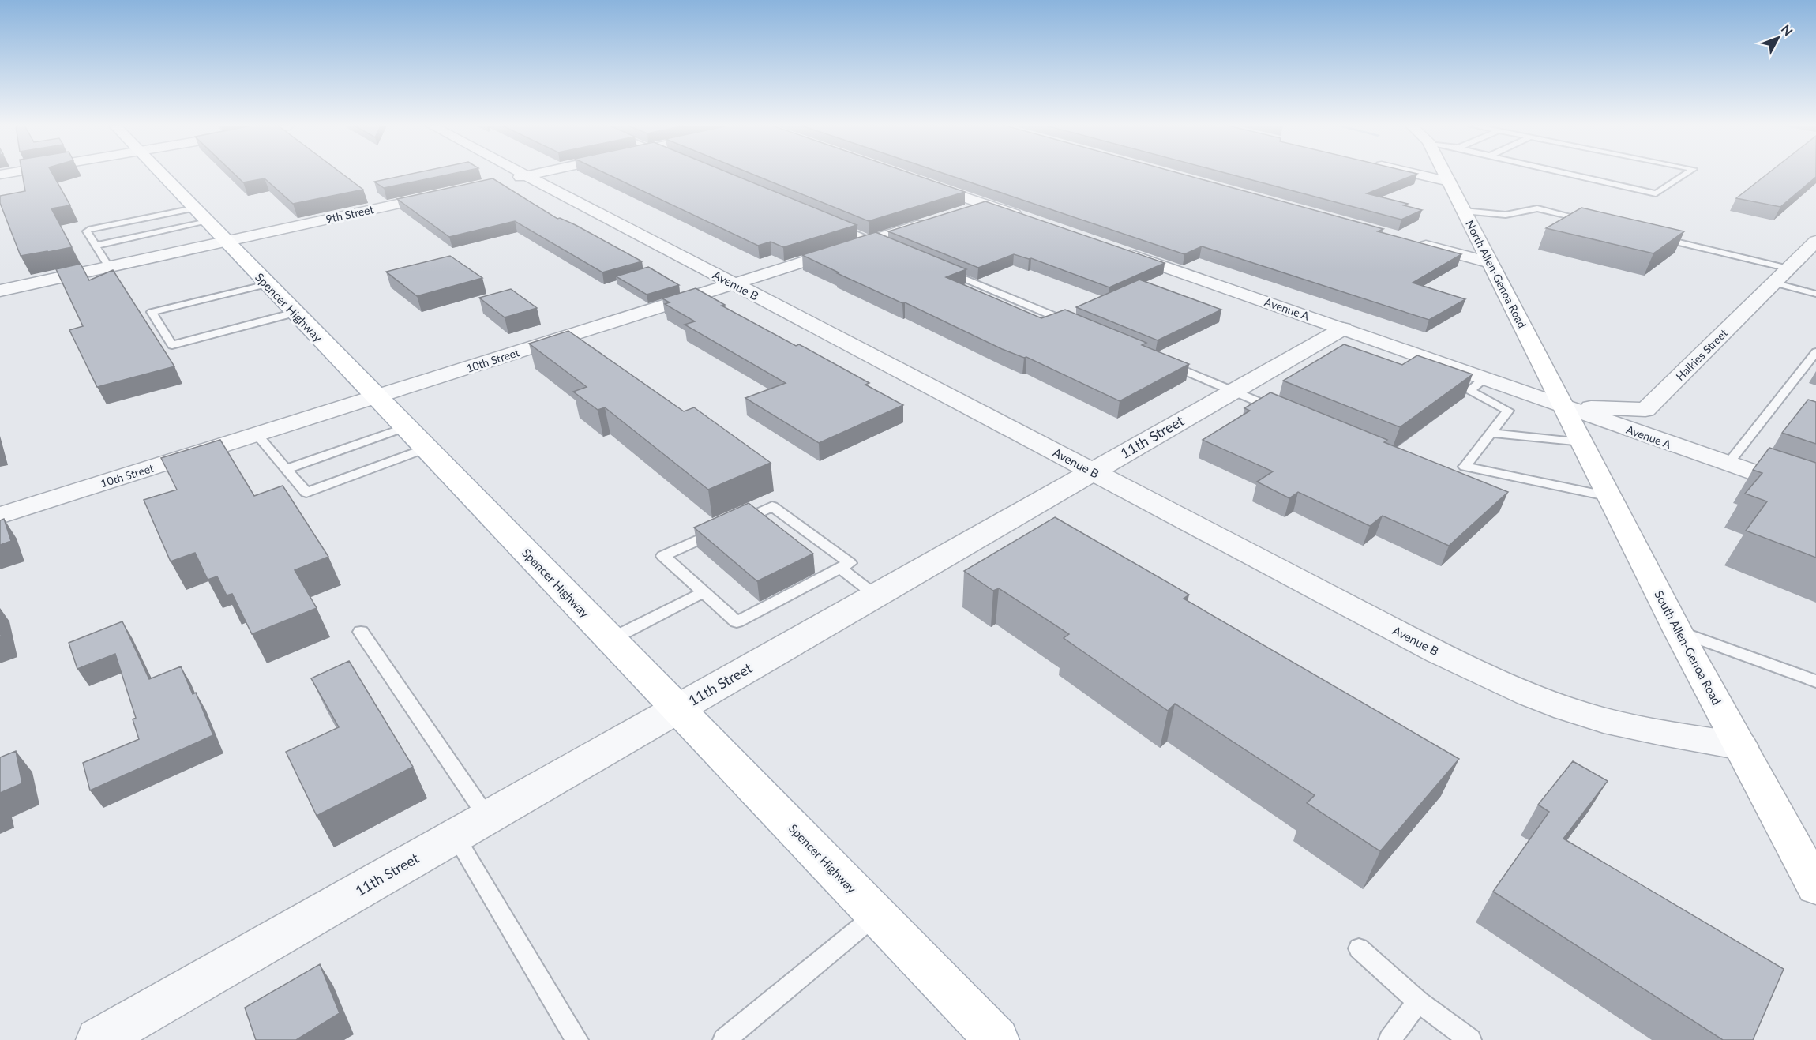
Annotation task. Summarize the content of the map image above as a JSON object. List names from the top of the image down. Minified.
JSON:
{"streets":{"main road":["North Allen-Genoa Road","Spencer Highway","South Allen-Genoa Road"],"street":["9th Street","Avenue B","Avenue A","Halkies Street","10th Street","11th Street"]},"crossings":[["9th Street","Spencer Highway"],["North Allen-Genoa Road","Avenue A"],["North Allen-Genoa Road","Halkies Street"],["North Allen-Genoa Road","South Allen-Genoa Road"],["Avenue B","10th Street"],["Avenue B","11th Street"],["Avenue B","South Allen-Genoa Road"],["Spencer Highway","10th Street"],["Spencer Highway","11th Street"],["Avenue A","Halkies Street"],["Avenue A","11th Street"],["Avenue A","South Allen-Genoa Road"],["Halkies Street","South Allen-Genoa Road"]],"north":"top right"}
